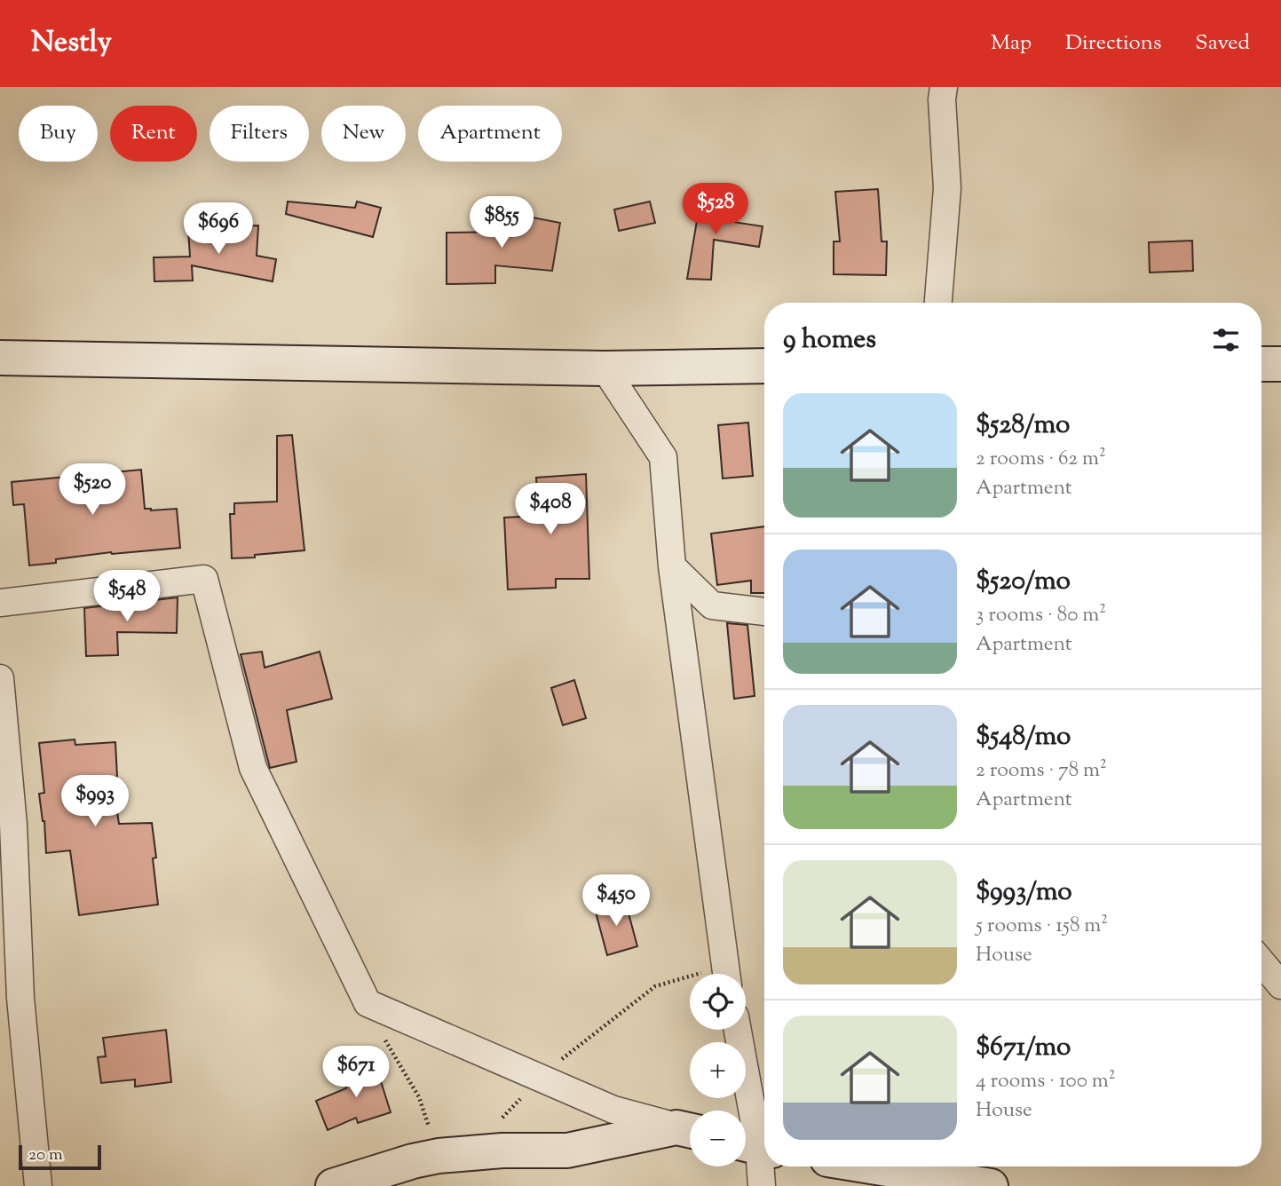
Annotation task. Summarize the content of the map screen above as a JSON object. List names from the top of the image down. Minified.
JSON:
{"scale_bar":"20 m","page":{"header":"Nestly","nav":["Map","Directions","Saved"],"chip":["Buy","Rent","Filters","New","Apartment"],"price":["$528","$855","$696","$520","$408","$548","$993","$450","$671"],"heading":"9 homes","list":[{"name":"$528/mo","note":"2 rooms · 62 m² · Apartment"},{"name":"$520/mo","note":"3 rooms · 80 m² · Apartment"},{"name":"$548/mo","note":"2 rooms · 78 m² · Apartment"},{"name":"$993/mo","note":"5 rooms · 158 m² · House"},{"name":"$671/mo","note":"4 rooms · 100 m² · House"}],"map_buttons":["+","−"],"scale":"20 m"}}
